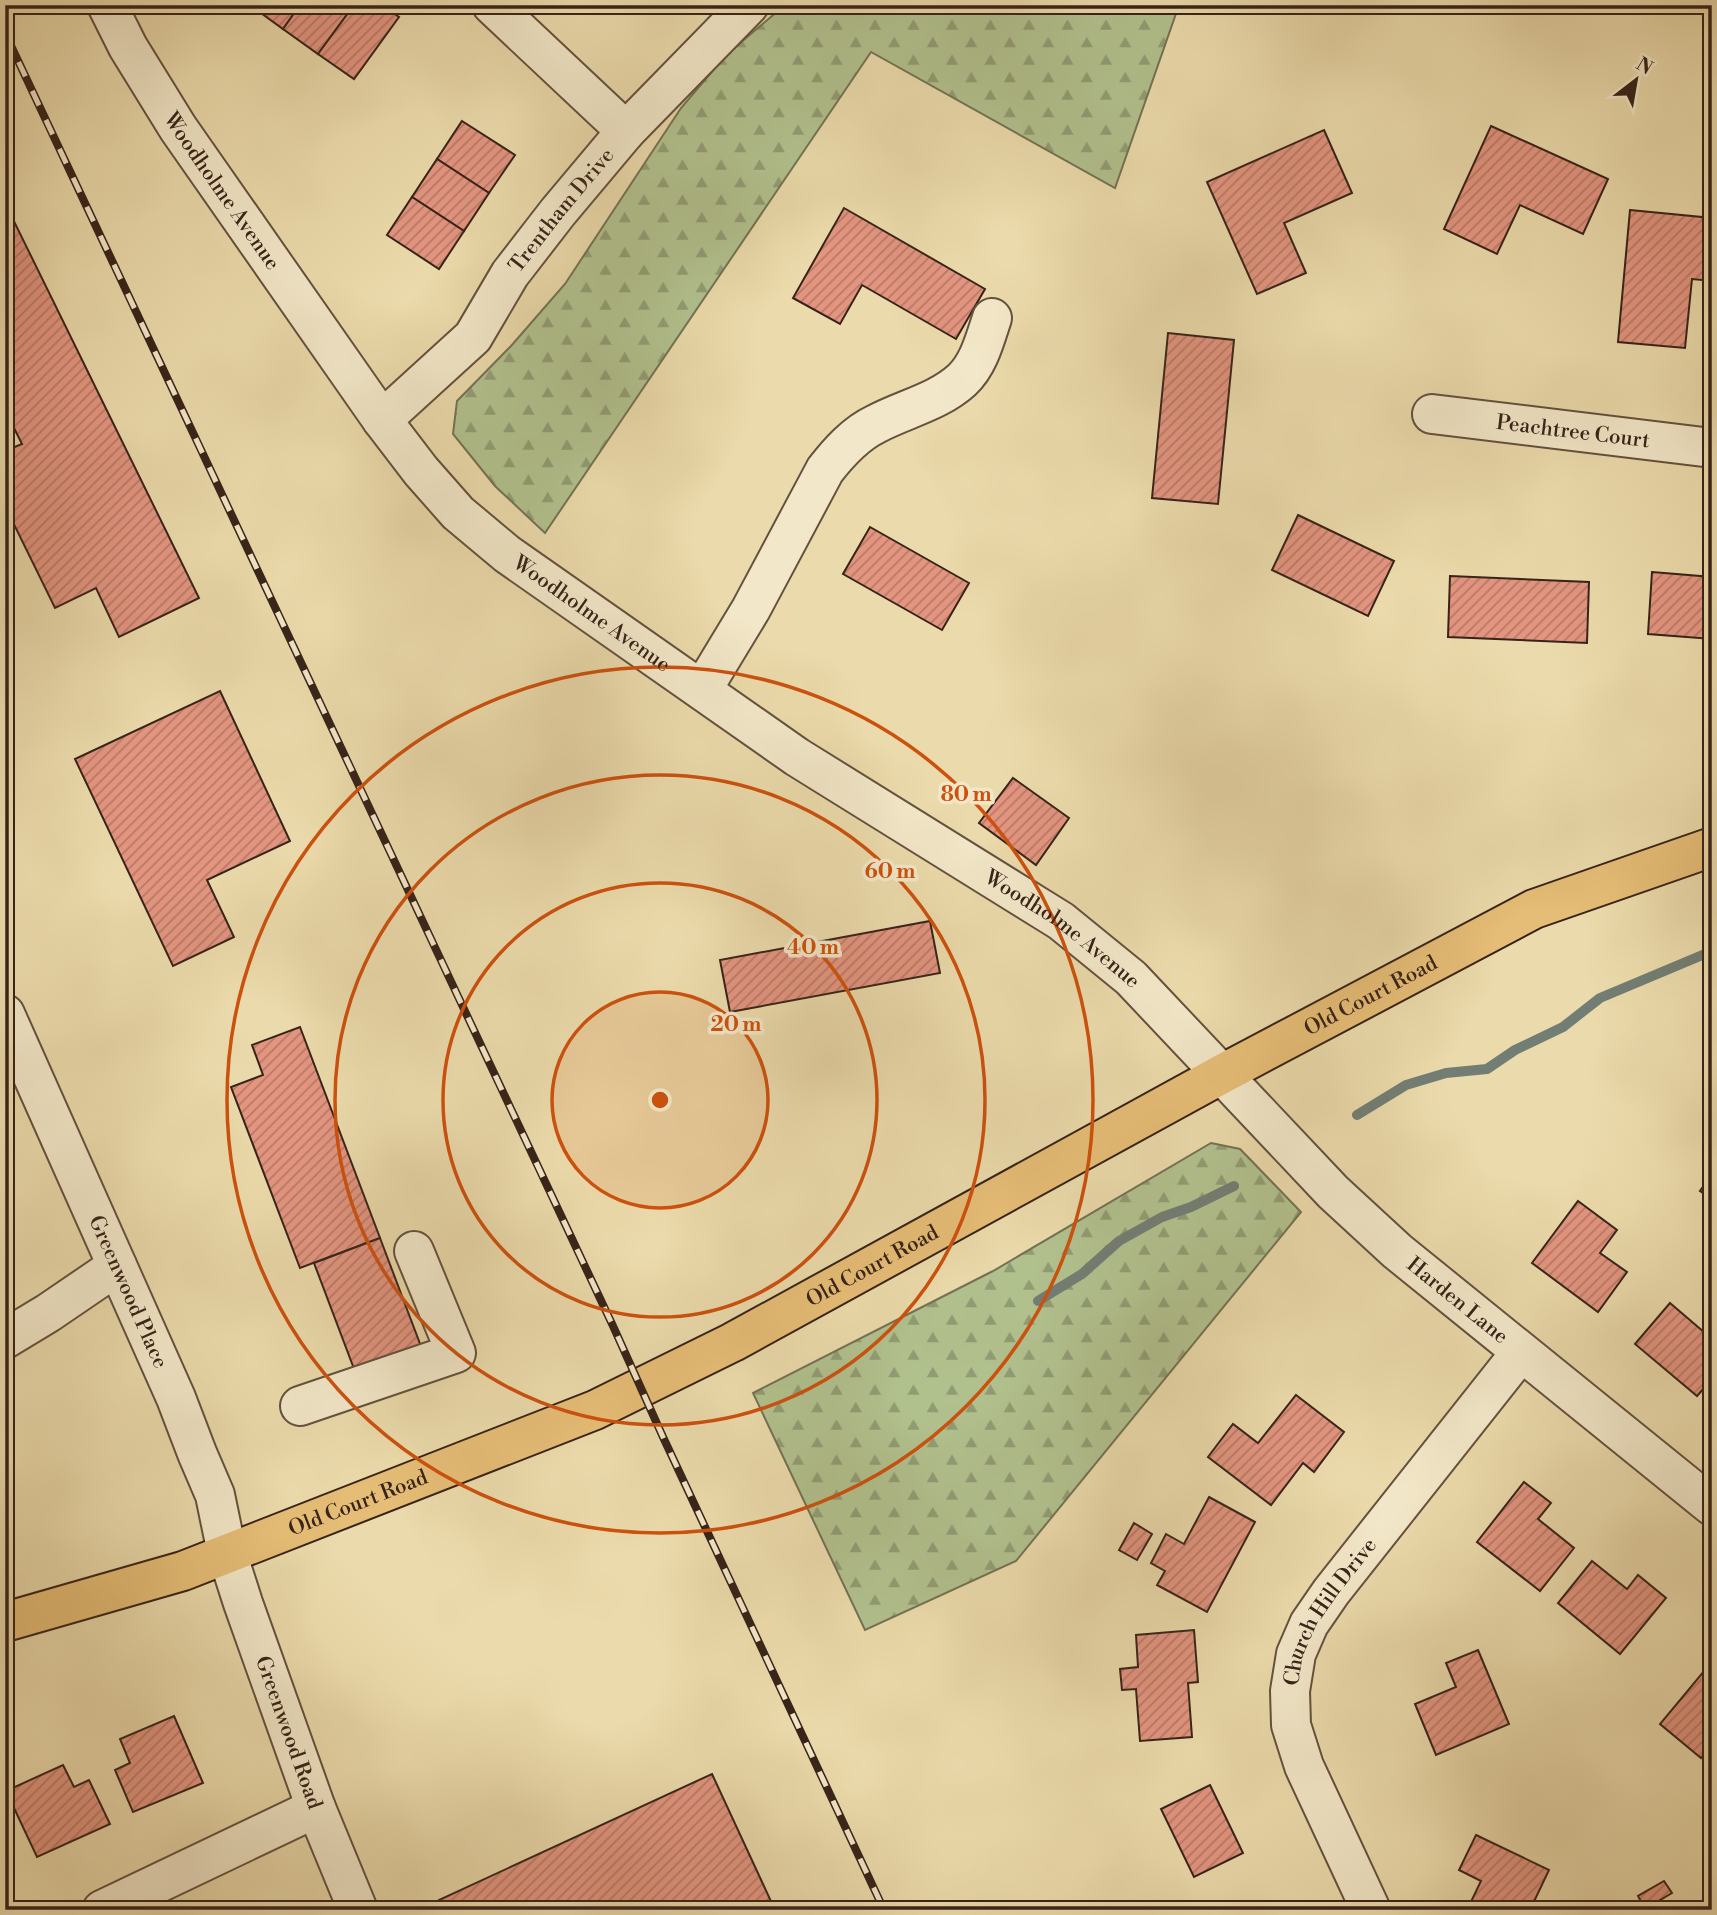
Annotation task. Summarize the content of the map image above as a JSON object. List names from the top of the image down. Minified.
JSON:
{"streets":{"main road":["Old Court Road"],"street":["Woodholme Avenue","Trentham Drive","Peachtree Court","Greenwood Place","Harden Lane","Church Hill Drive","Greenwood Road"]},"crossings":[["Woodholme Avenue","Trentham Drive"],["Woodholme Avenue","Old Court Road"],["Woodholme Avenue","Harden Lane"],["Old Court Road","Greenwood Place"],["Old Court Road","Harden Lane"],["Old Court Road","Greenwood Road"],["Greenwood Place","Greenwood Road"],["Harden Lane","Church Hill Drive"]],"north":"top right","rings":["80 m","60 m","40 m","20 m"]}
